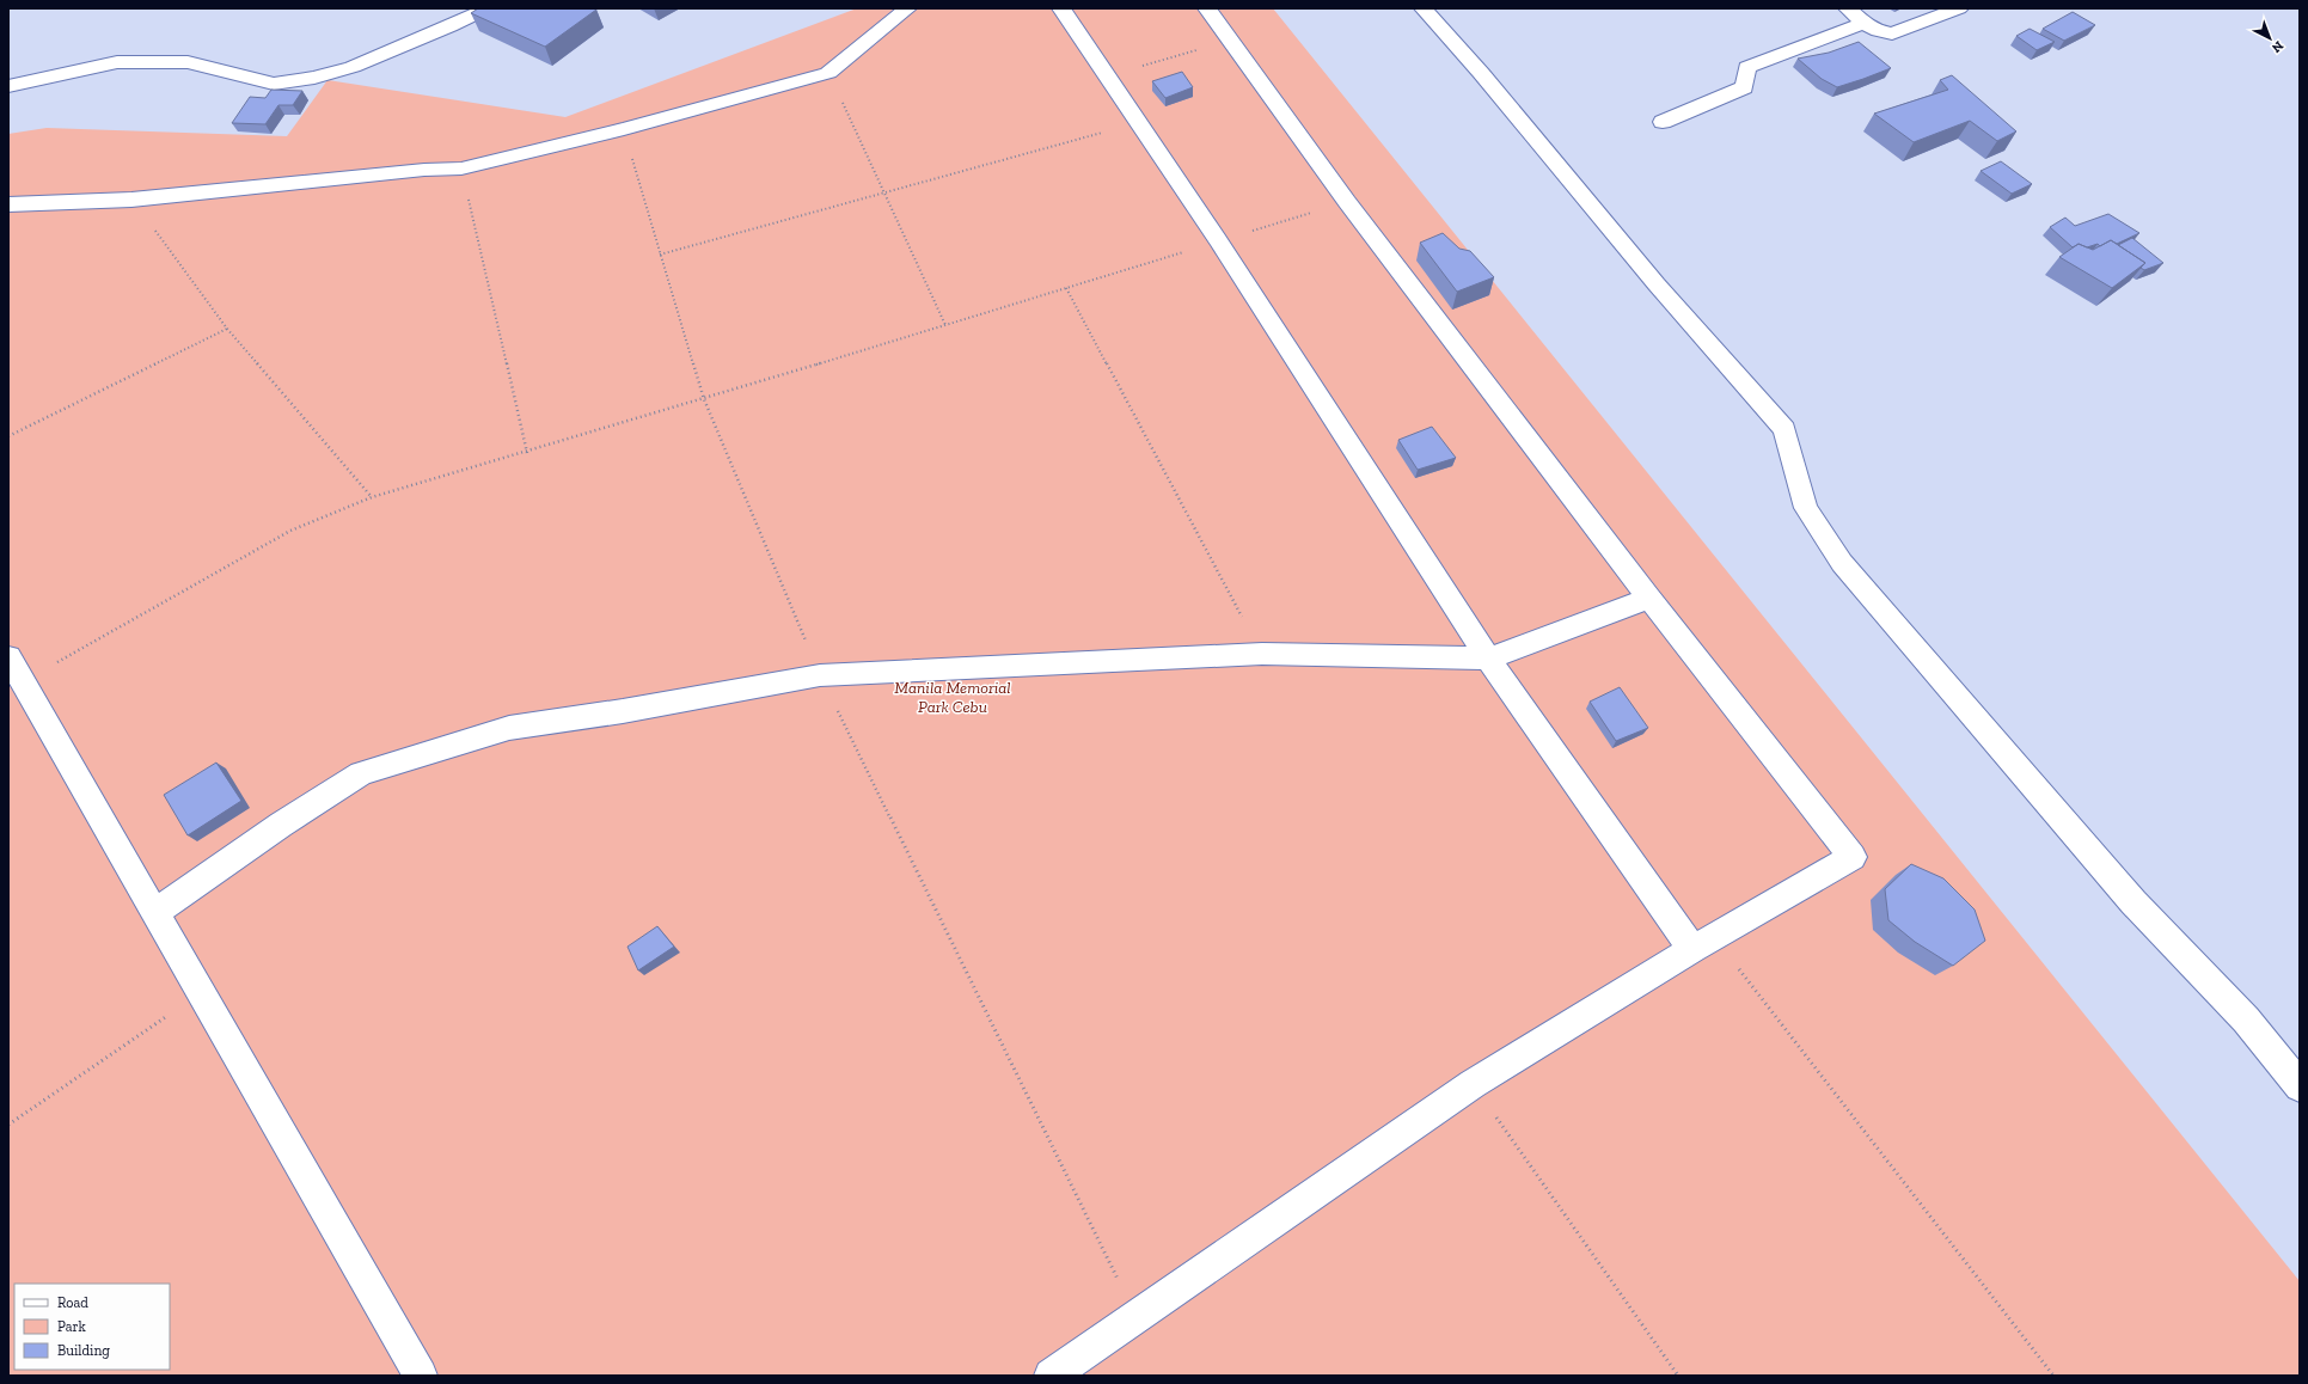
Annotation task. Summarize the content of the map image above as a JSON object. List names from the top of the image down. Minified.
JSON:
{"parks":["Manila Memorial Park Cebu"],"legend":["Road","Park","Building"],"north":"bottom right"}
